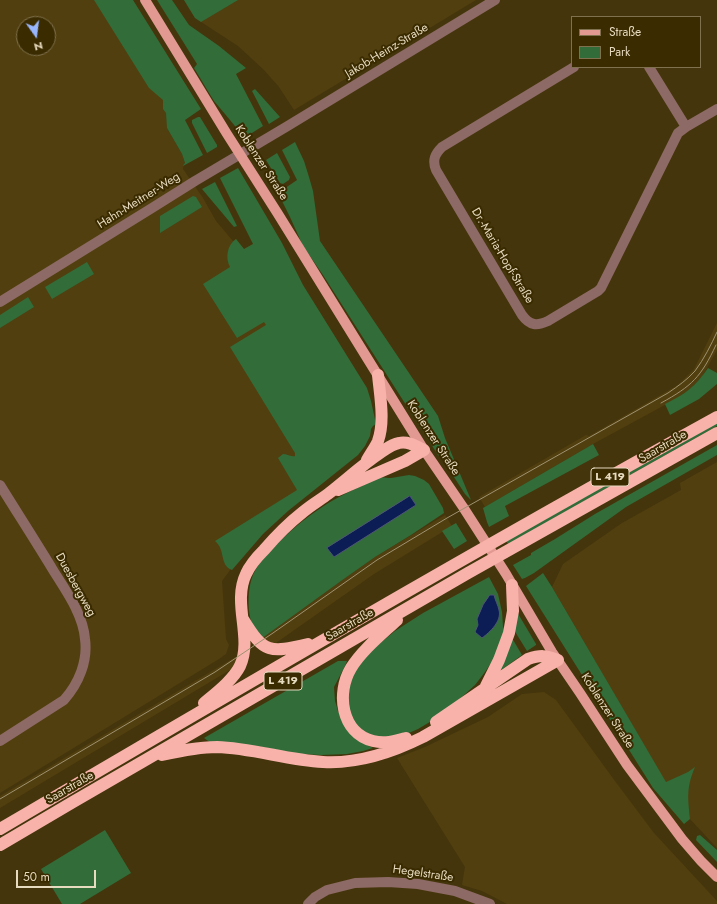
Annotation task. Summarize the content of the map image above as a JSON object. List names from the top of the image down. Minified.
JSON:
{"streets":{"highway":["Saarstraße","L 419"],"main road":["Koblenzer Straße"],"street":["Jakob-Heinz-Straße","Hahn-Meitner-Weg","Dr.-Maria-Hopf-Straße","Duesbergweg","Hegelstraße"]},"crossings":[["Jakob-Heinz-Straße","Hahn-Meitner-Weg"]],"legend":["Straße","Park"],"scale_bar":"50 m","north":"bottom"}
